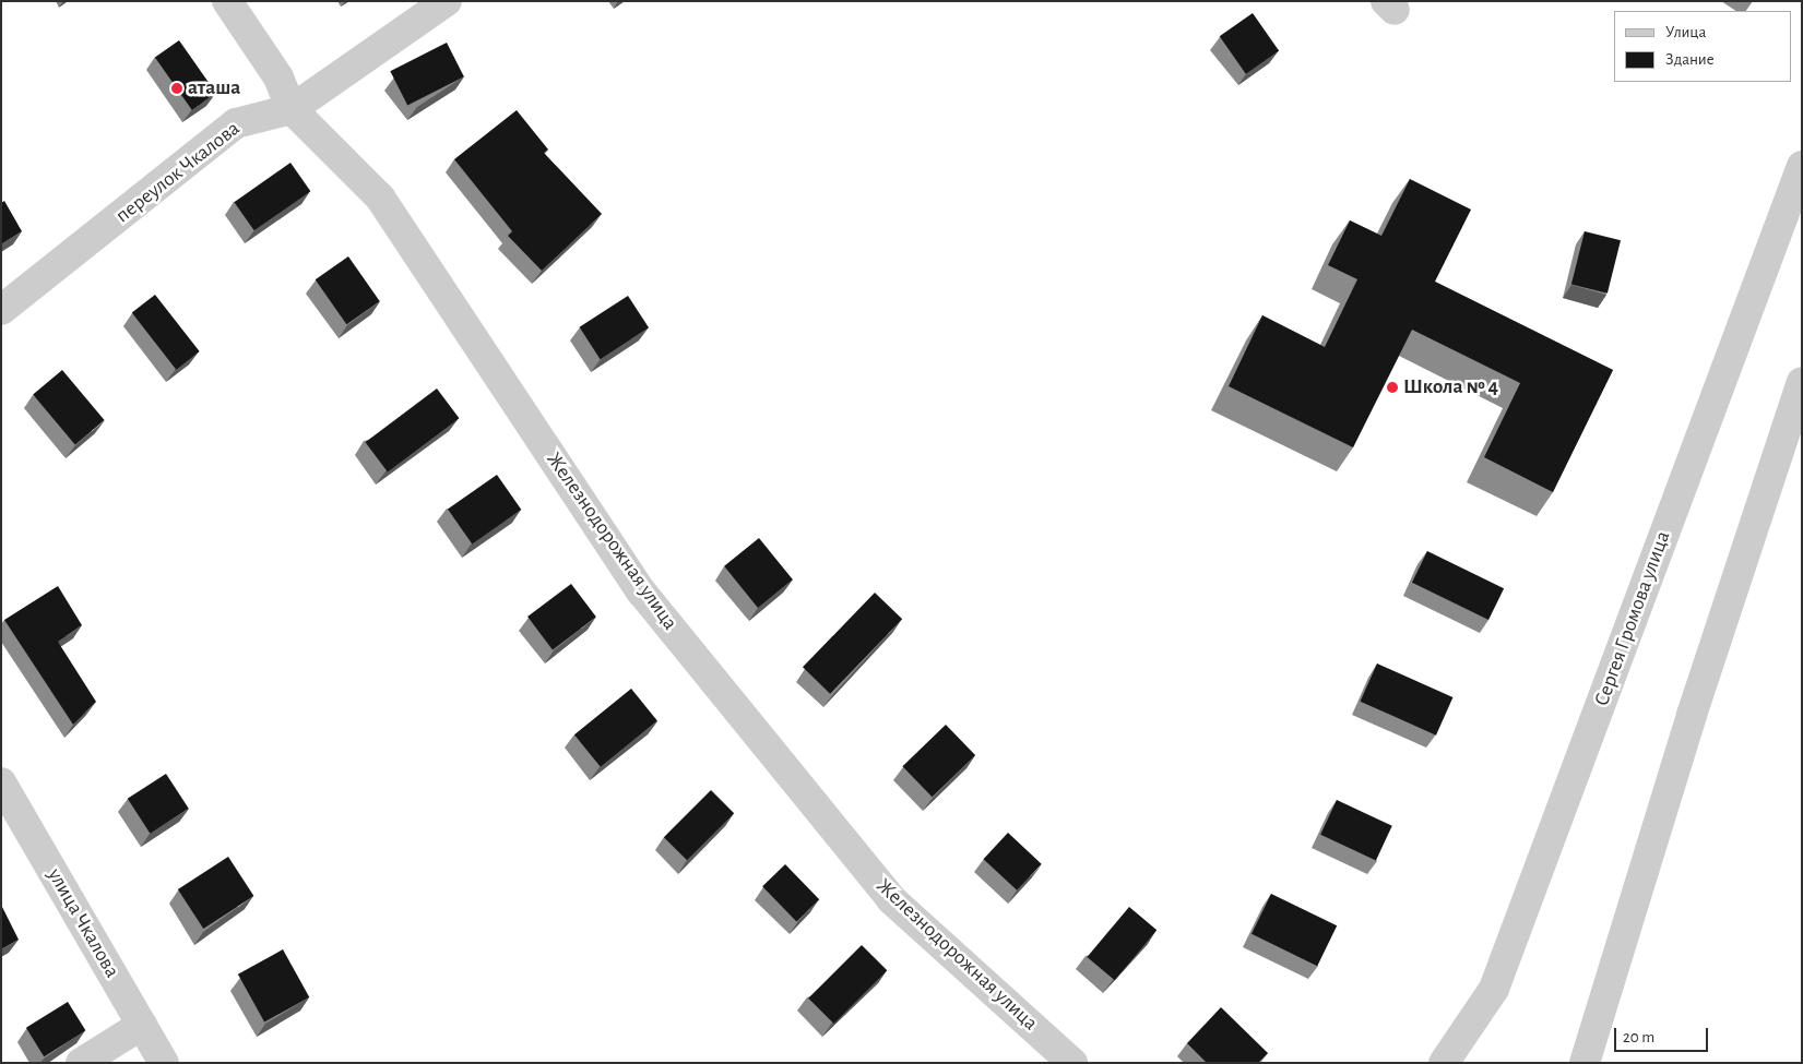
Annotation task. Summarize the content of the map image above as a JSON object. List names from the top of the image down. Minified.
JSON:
{"streets":{"street":["переулок Чкалова","Железнодорожная улица","Сергея Громова улица","улица Чкалова"]},"crossings":[["переулок Чкалова","Железнодорожная улица"]],"places":["аташа","Школа № 4"],"legend":["Улица","Здание"],"scale_bar":"20 m"}
